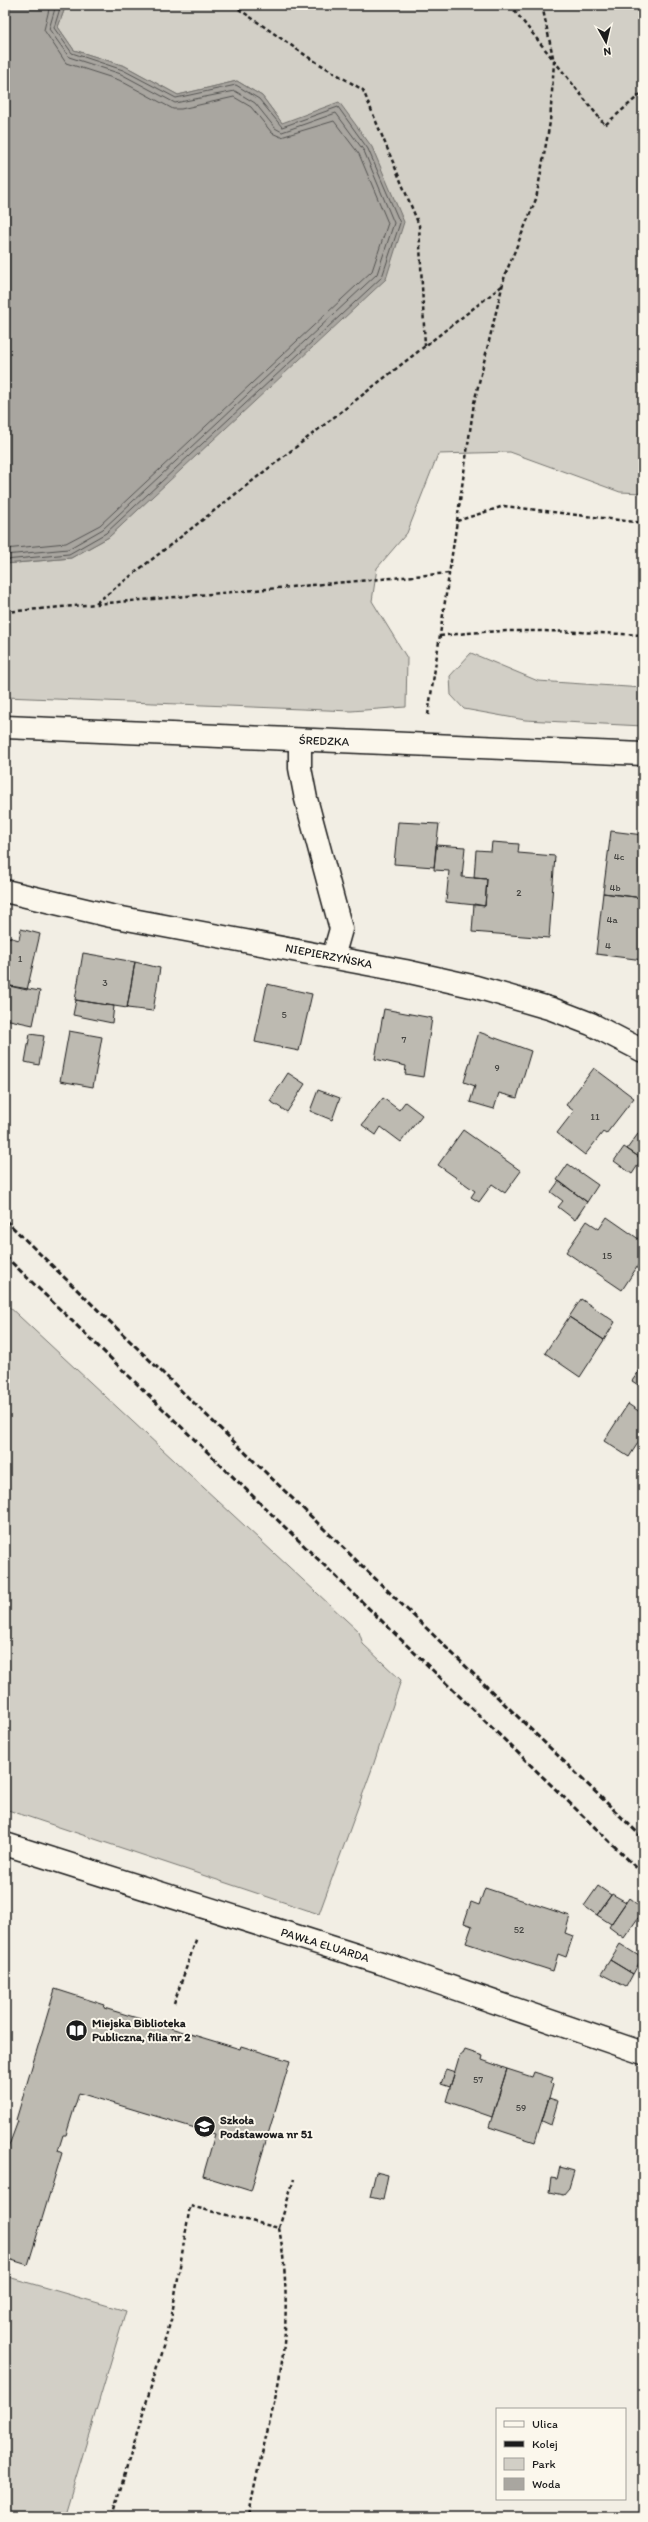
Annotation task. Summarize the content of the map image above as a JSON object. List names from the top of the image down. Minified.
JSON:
{"streets":{"street":["ŚREDZKA","NIEPIERZYŃSKA","PAWŁA ELUARDA"]},"places":{"library":["Miejska Biblioteka Publiczna, filia nr 2"],"school or university":["Szkoła Podstawowa nr 51"]},"house_numbers":["4c","4b","2","4a","4","1","3","5","7","9","11","15","52","57","59"],"legend":["Ulica","Kolej","Park","Woda"],"north":"bottom"}
